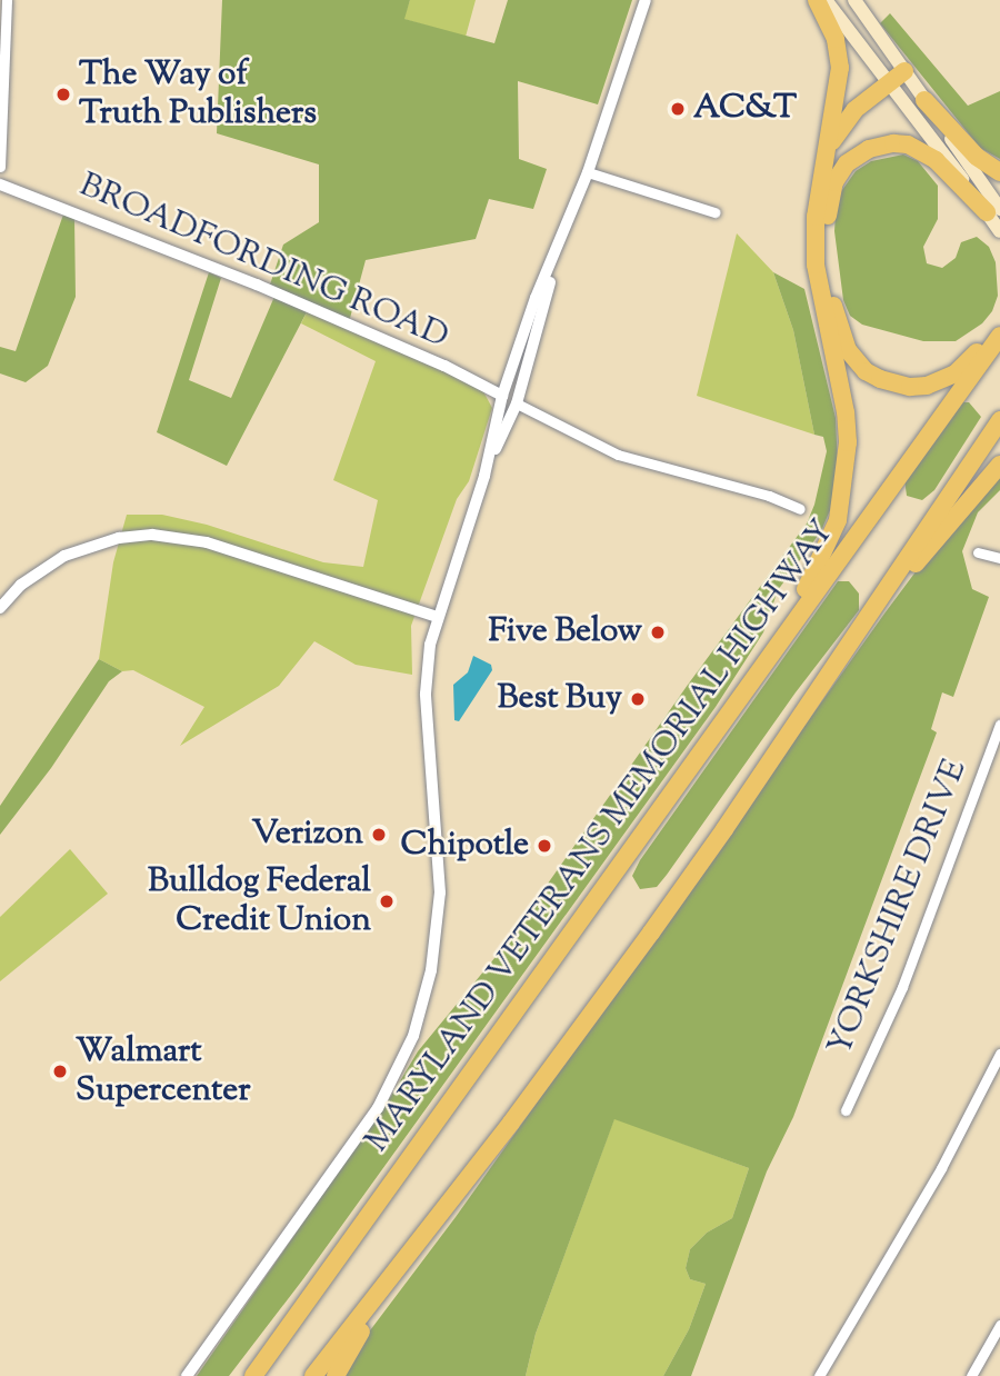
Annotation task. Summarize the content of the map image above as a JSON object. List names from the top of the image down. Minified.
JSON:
{"streets":{"highway":["MARYLAND VETERANS MEMORIAL HIGHWAY"],"street":["BROADFORDING ROAD","YORKSHIRE DRIVE"]},"places":["The Way of Truth Publishers","AC&T","Five Below","Best Buy","Verizon","Chipotle","Bulldog Federal Credit Union","Walmart Supercenter"]}
